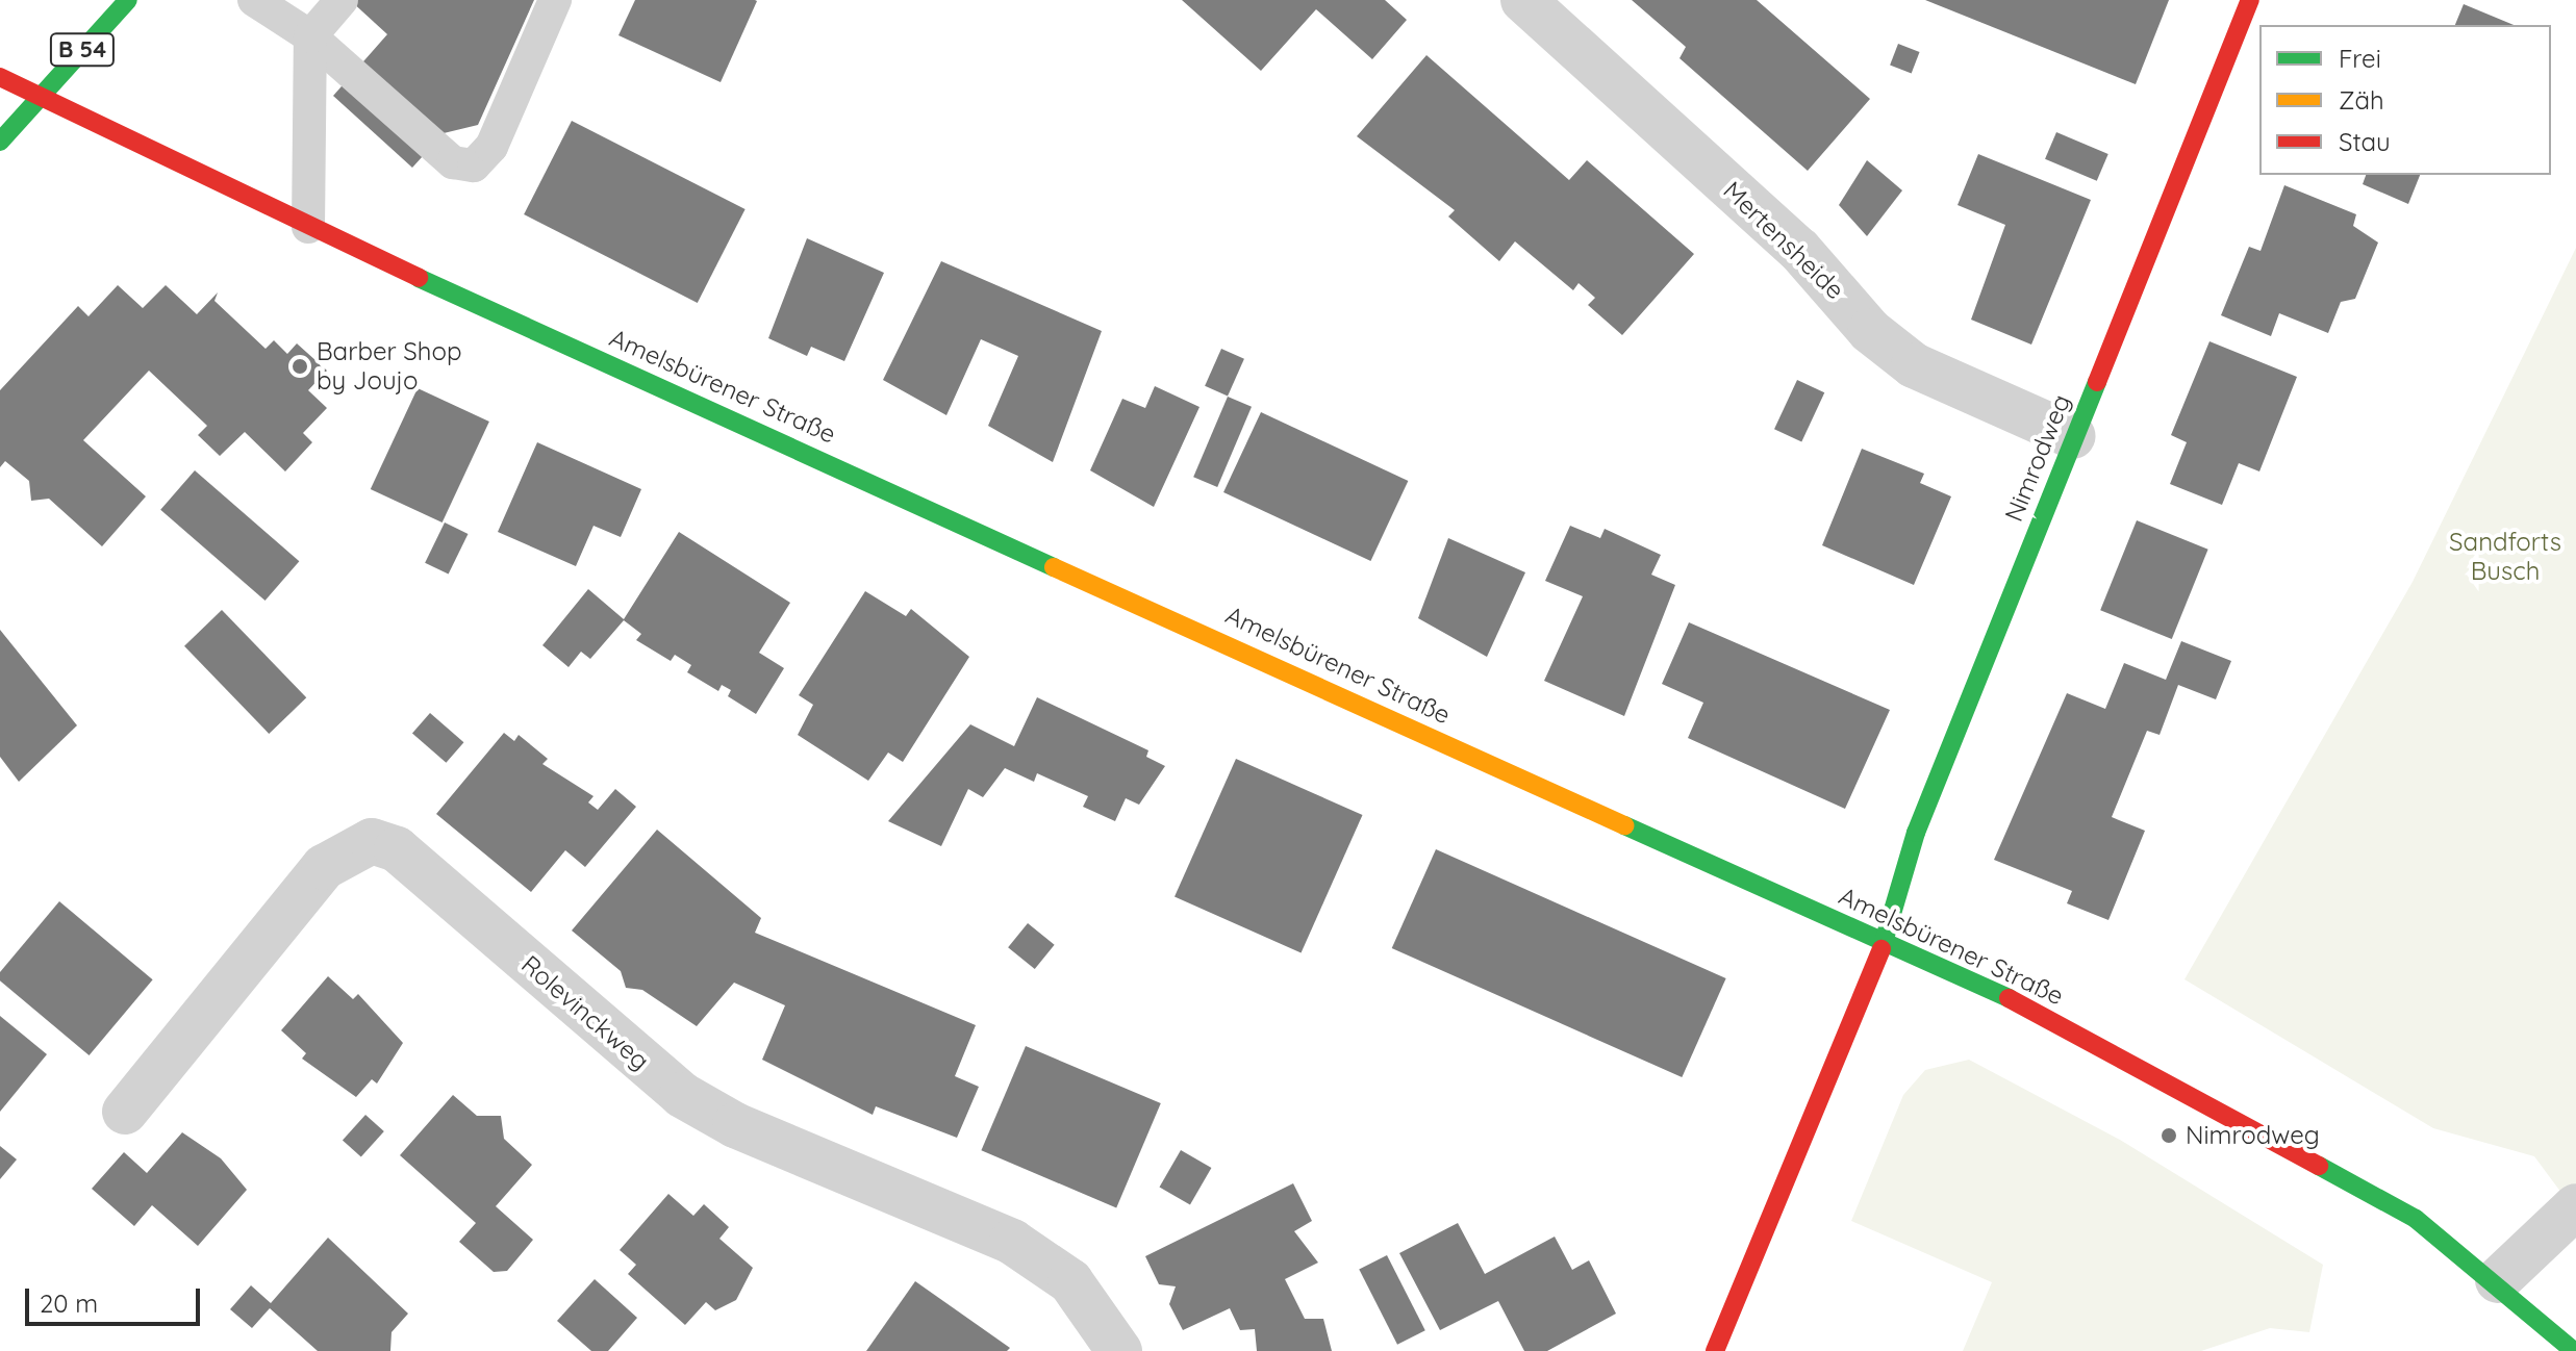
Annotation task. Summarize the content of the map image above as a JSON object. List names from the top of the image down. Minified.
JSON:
{"streets":{"street":["B 54","Mertensheide","Amelsbürener Straße","Nimrodweg","Rolevinckweg"]},"crossings":[["B 54","Amelsbürener Straße"],["Mertensheide","Nimrodweg"],["Amelsbürener Straße","Nimrodweg"]],"parks":["Sandforts Busch"],"places":["Barber Shop by Joujo","Nimrodweg"],"legend":["Frei","Zäh","Stau"],"scale_bar":"20 m"}
